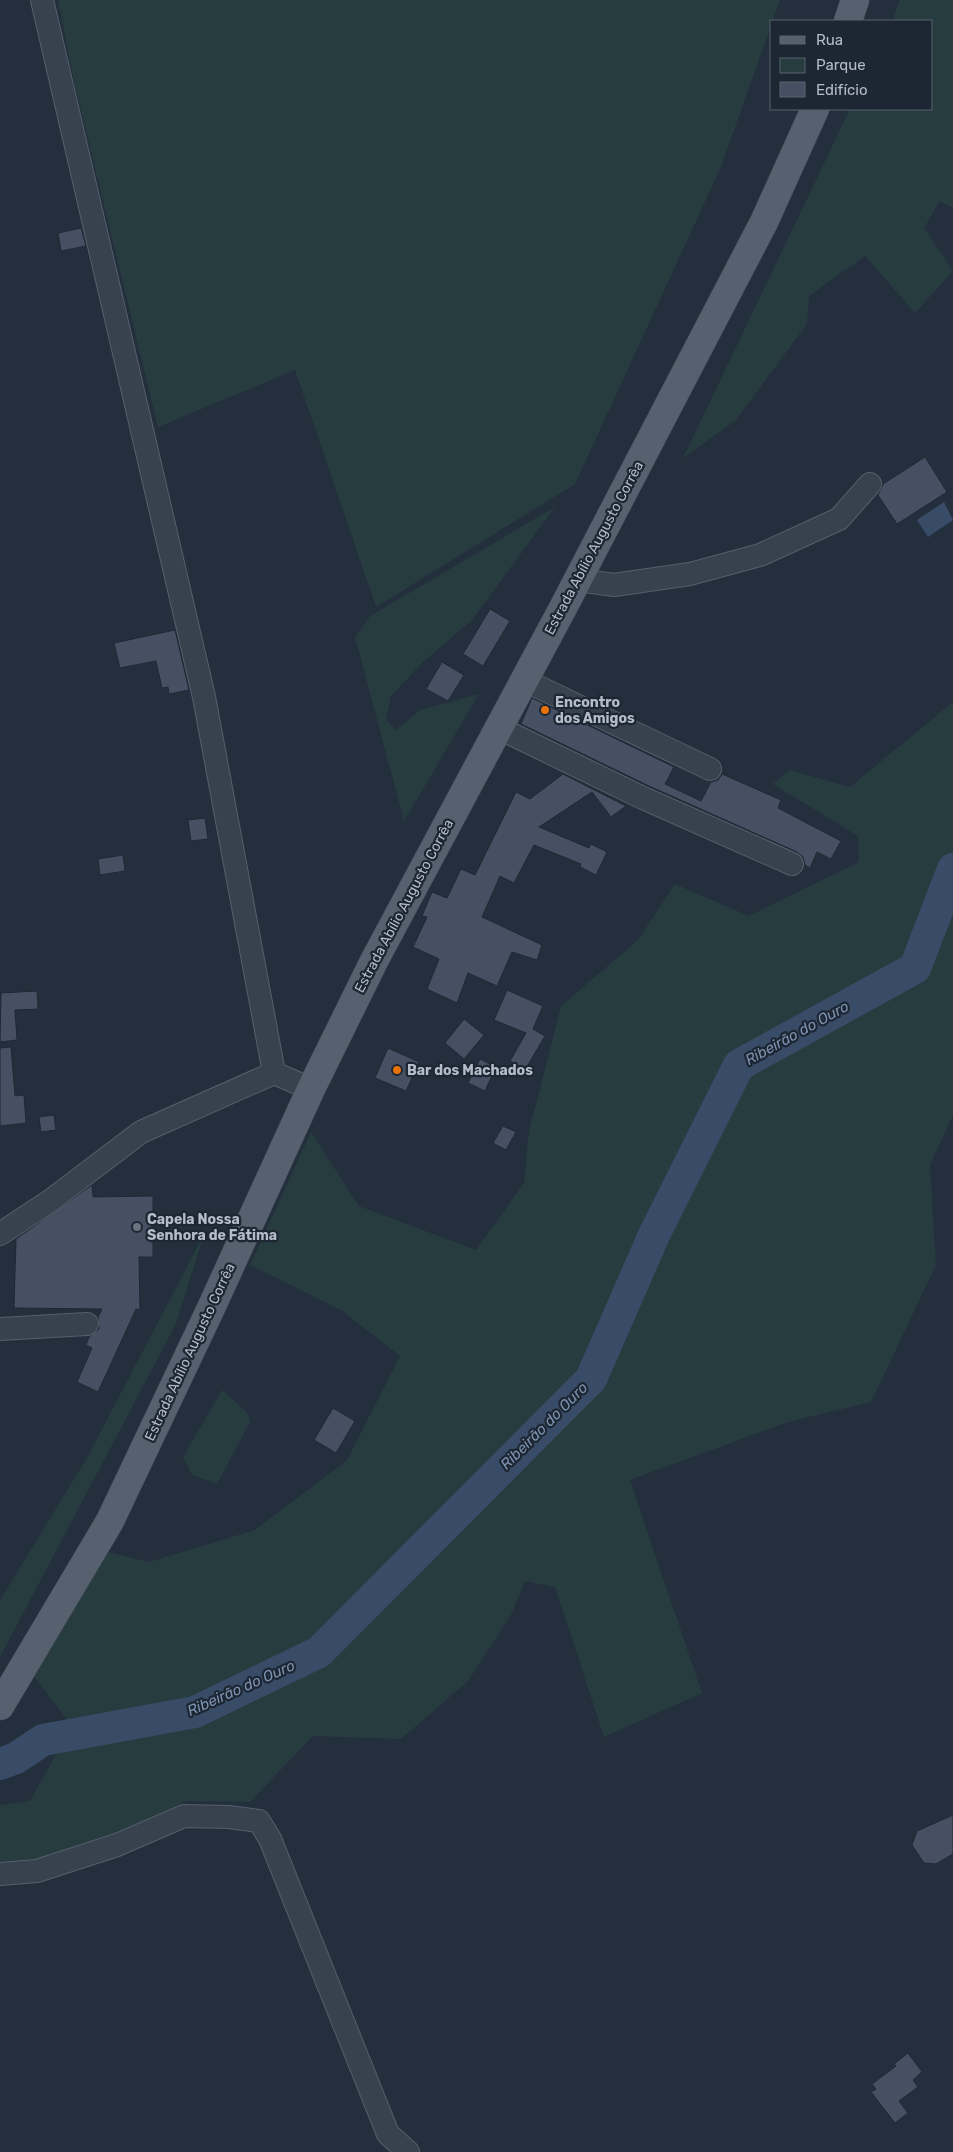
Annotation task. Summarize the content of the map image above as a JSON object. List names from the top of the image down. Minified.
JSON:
{"streets":{"main road":["Estrada Abílio Augusto Corrêa"]},"water":["Ribeirão do Ouro"],"places":["Encontro dos Amigos","Bar dos Machados","Capela Nossa Senhora de Fátima"],"legend":["Rua","Parque","Edifício"]}
